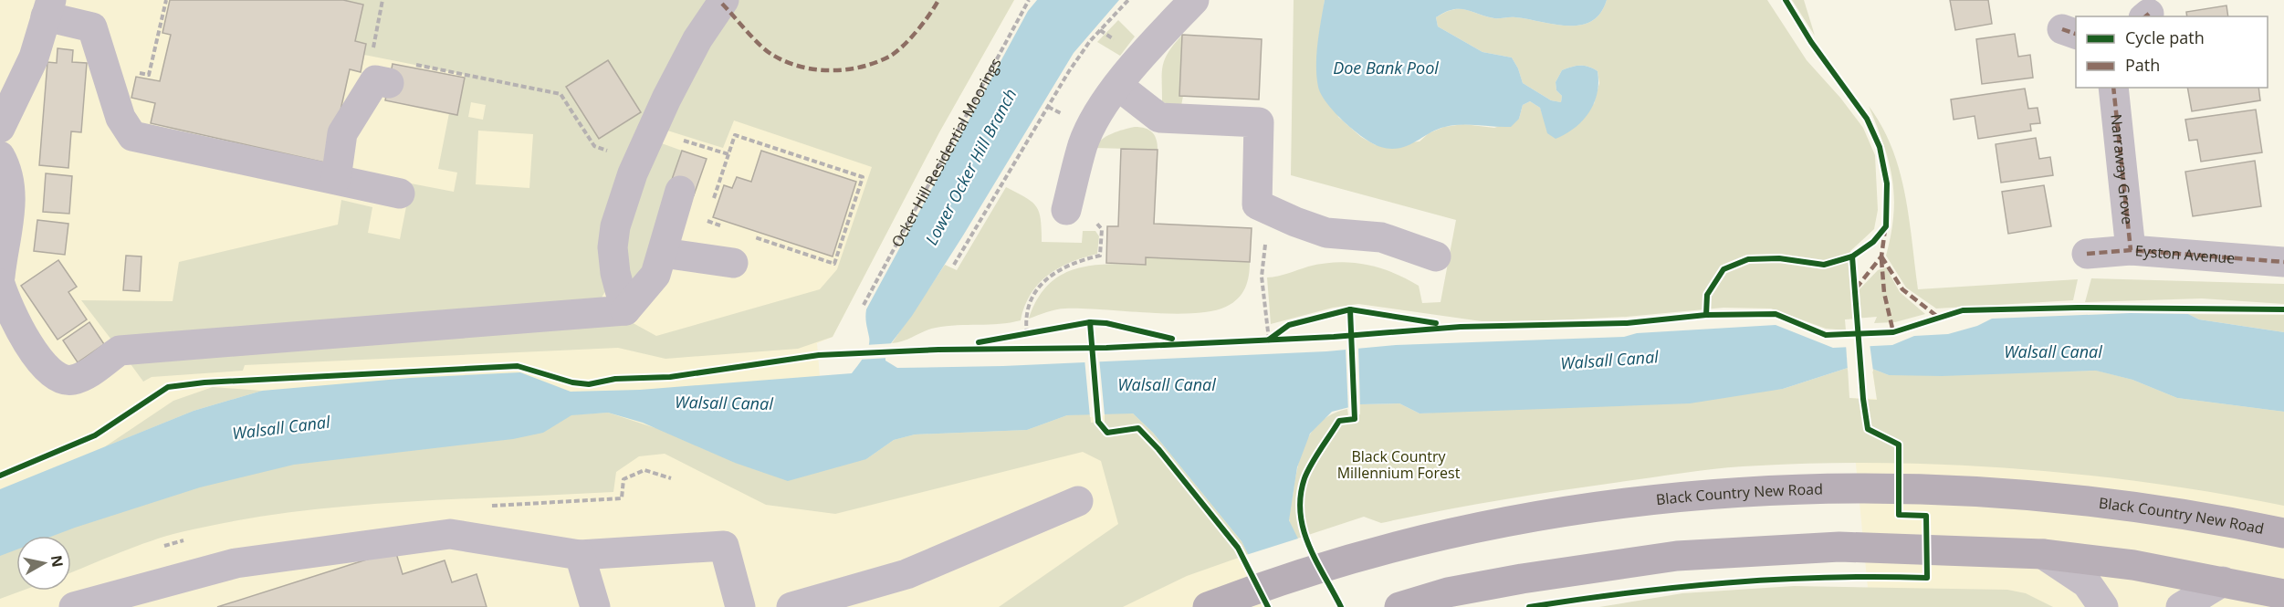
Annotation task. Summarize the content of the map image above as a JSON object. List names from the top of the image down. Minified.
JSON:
{"streets":{"highway":["Black Country New Road"],"street":["Narraway Grove","Eyston Avenue"],"path":["Ocker Hill Residential Moorings"]},"crossings":[["Narraway Grove","Eyston Avenue"]],"water":["Doe Bank Pool","Lower Ocker Hill Branch","Walsall Canal"],"parks":["Black Country Millennium Forest"],"legend":["Cycle path","Path"],"north":"right"}
